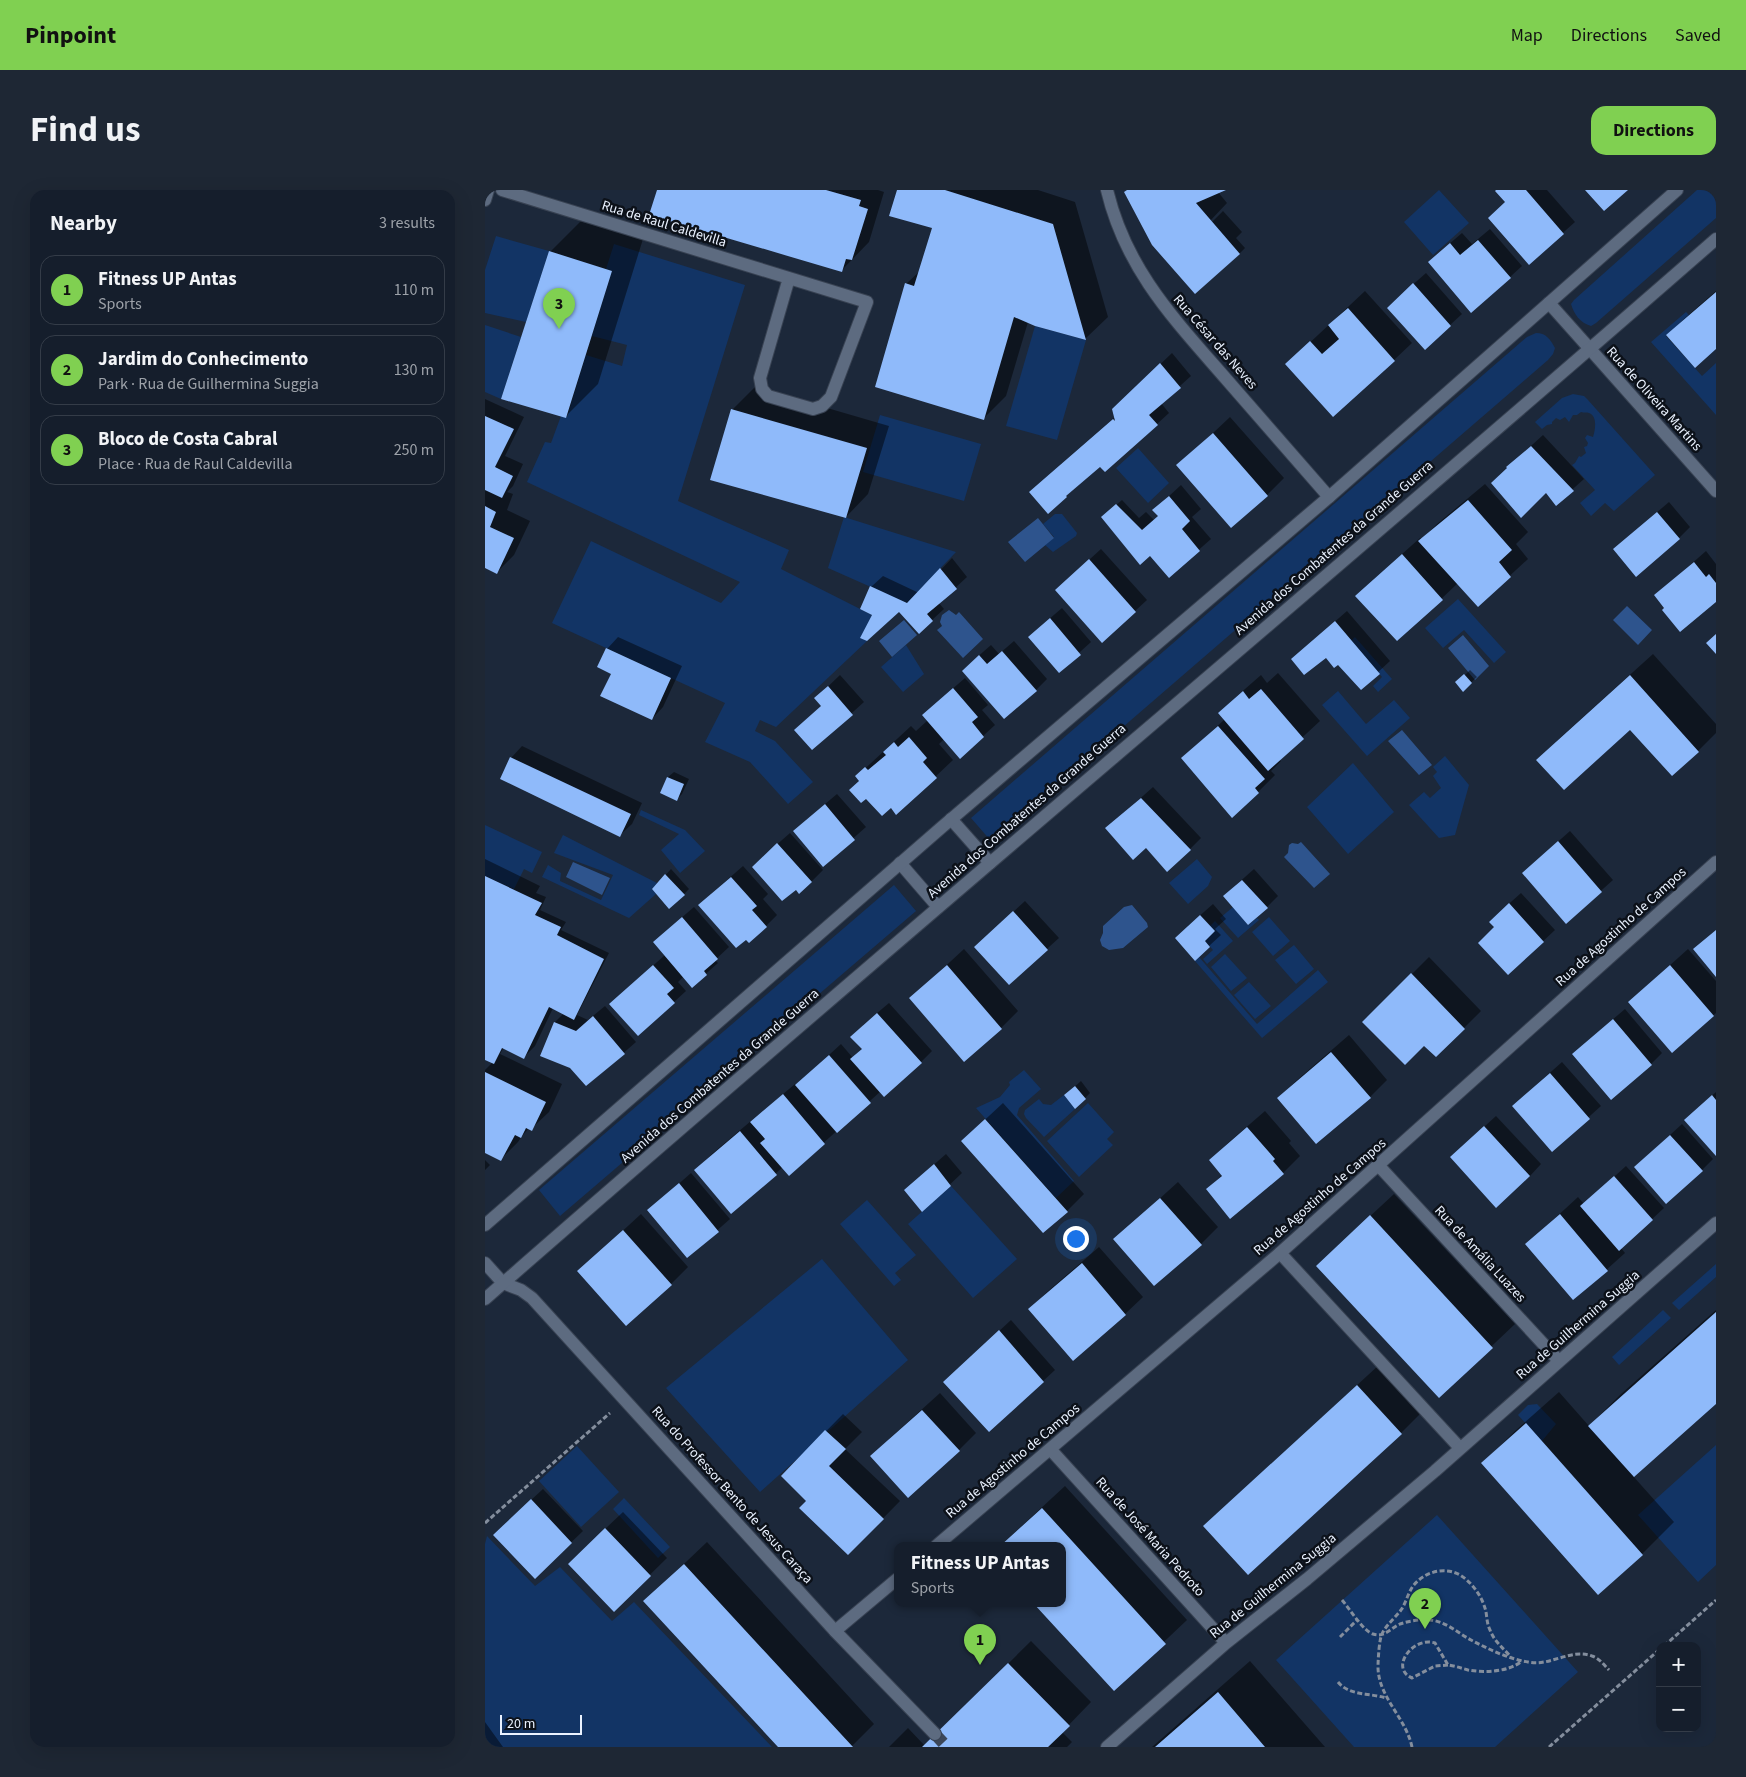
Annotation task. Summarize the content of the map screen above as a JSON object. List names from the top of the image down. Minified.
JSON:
{"streets":{"street":["Rua de Raul Caldevilla","Rua César das Neves","Rua de Oliveira Martins","Avenida dos Combatentes da Grande Guerra","Rua de Agostinho de Campos","Rua de Amália Luazes","Rua de Guilhermina Suggia","Rua do Professor Bento de Jesus Caraça","Rua de José Maria Pedroto"]},"crossings":[["Rua de Oliveira Martins","Avenida dos Combatentes da Grande Guerra"],["Avenida dos Combatentes da Grande Guerra","Rua do Professor Bento de Jesus Caraça"],["Rua de Agostinho de Campos","Rua de Amália Luazes"],["Rua de Agostinho de Campos","Rua de José Maria Pedroto"],["Rua de Amália Luazes","Rua de Guilhermina Suggia"],["Rua de Guilhermina Suggia","Rua de José Maria Pedroto"]],"scale_bar":"20 m","page":{"header":"Pinpoint","nav":["Map","Directions","Saved"],"title":"Find us","buttons":"Directions","heading":["Nearby","3 results"],"list":[{"mark":"1","name":"Fitness UP Antas","note":"Sports","value":"110 m"},{"mark":"2","name":"Jardim do Conhecimento","note":"Park · Rua de Guilhermina Suggia","value":"130 m"},{"mark":"3","name":"Bloco de Costa Cabral","note":"Place · Rua de Raul Caldevilla","value":"250 m"}],"pins":["3","2","1"],"popup":["Fitness UP Antas","Sports"],"map_buttons":["+","−"],"scale":"20 m"}}
